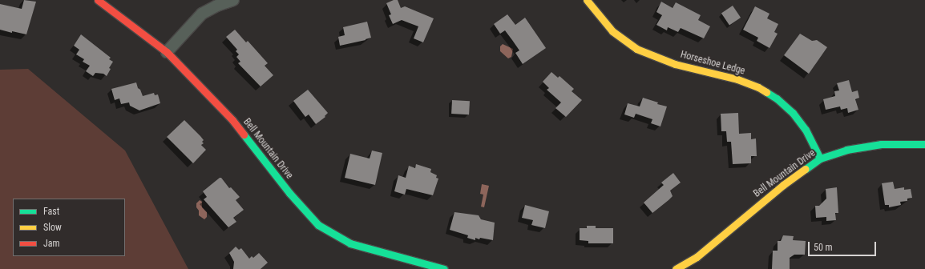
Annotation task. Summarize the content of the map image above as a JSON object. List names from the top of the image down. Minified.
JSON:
{"streets":{"street":["Horseshoe Ledge","Bell Mountain Drive"]},"crossings":[["Horseshoe Ledge","Bell Mountain Drive"]],"legend":["Fast","Slow","Jam"],"scale_bar":"50 m"}
